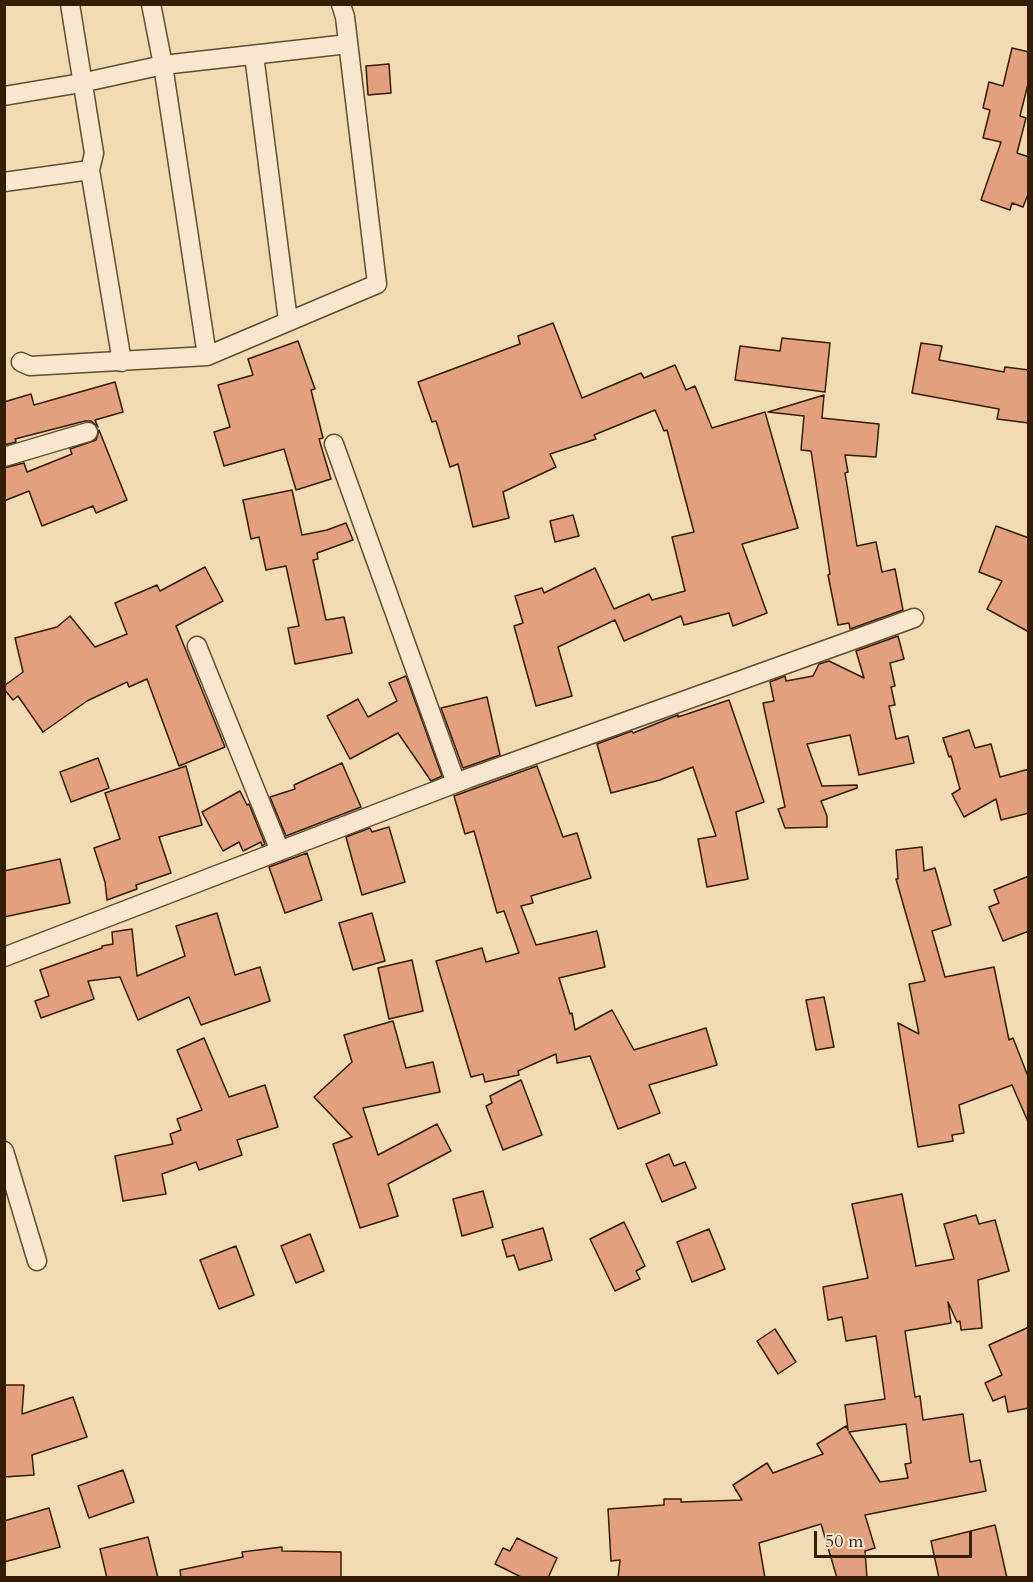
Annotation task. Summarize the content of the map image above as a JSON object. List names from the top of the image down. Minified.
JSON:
{"scale_bar":"50 m"}
